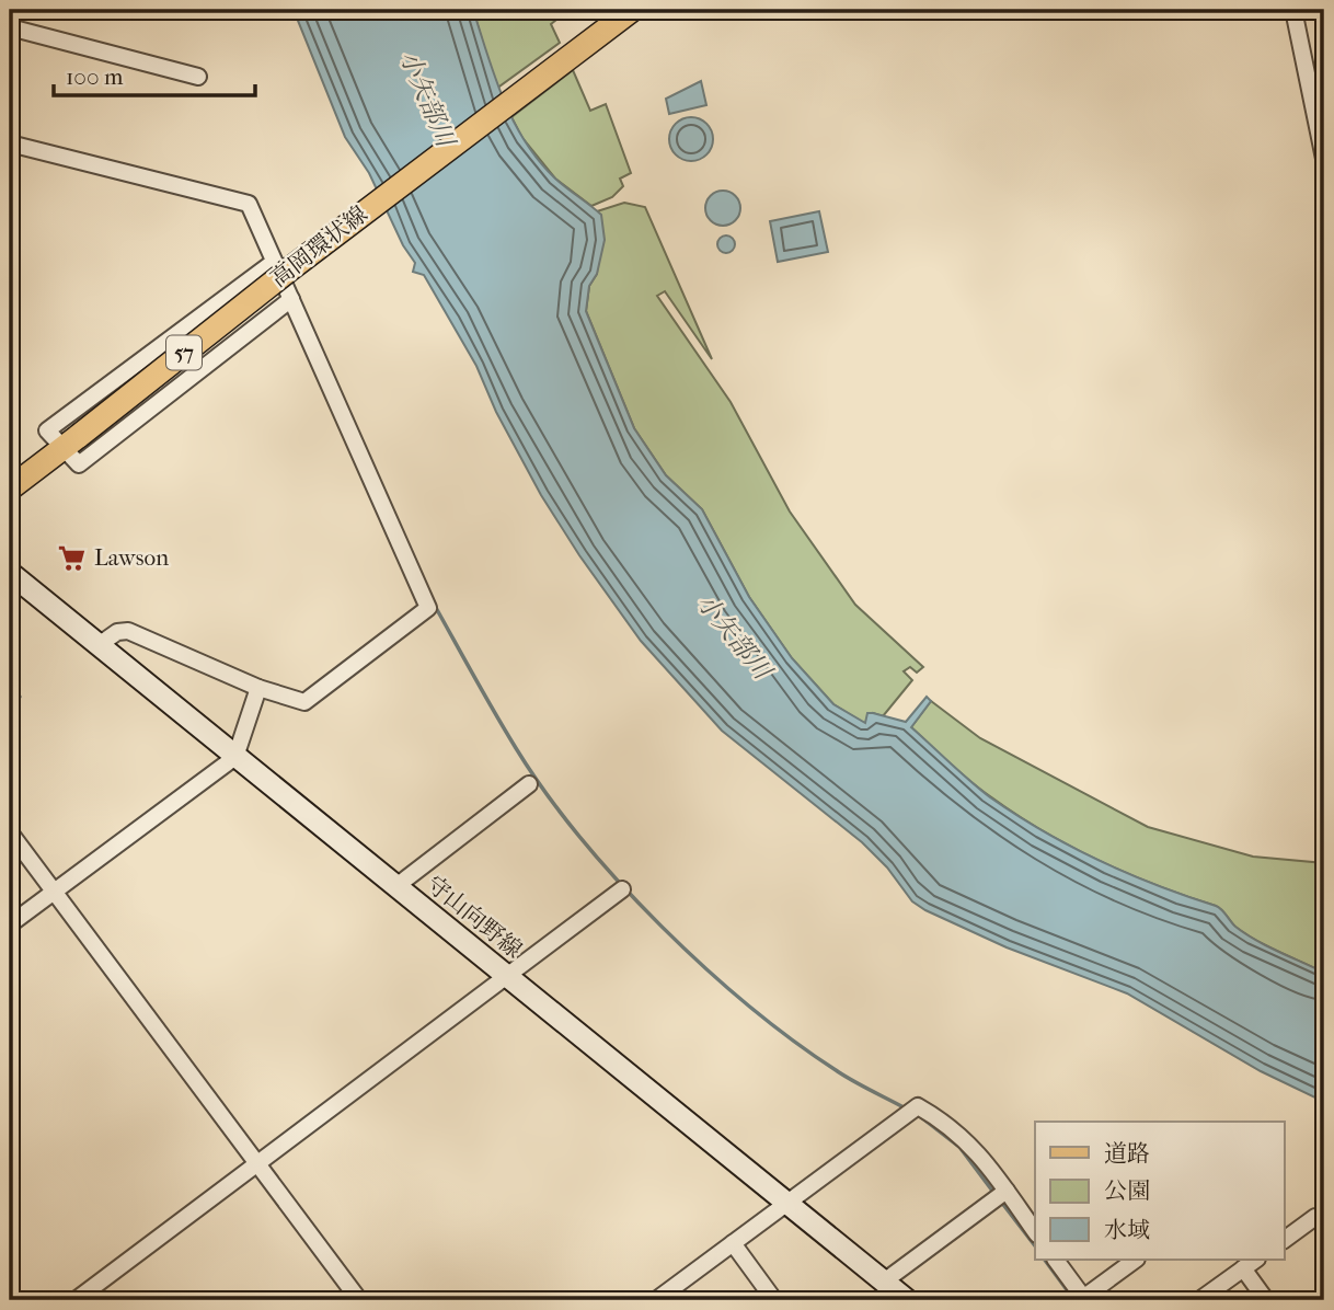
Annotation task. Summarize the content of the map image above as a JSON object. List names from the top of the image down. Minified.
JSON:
{"streets":{"main road":["高岡環状線","57","守山向野線"]},"water":["小矢部川"],"places":{"supermarket":["Lawson"]},"legend":["道路","公園","水域"],"scale_bar":"100 m"}
